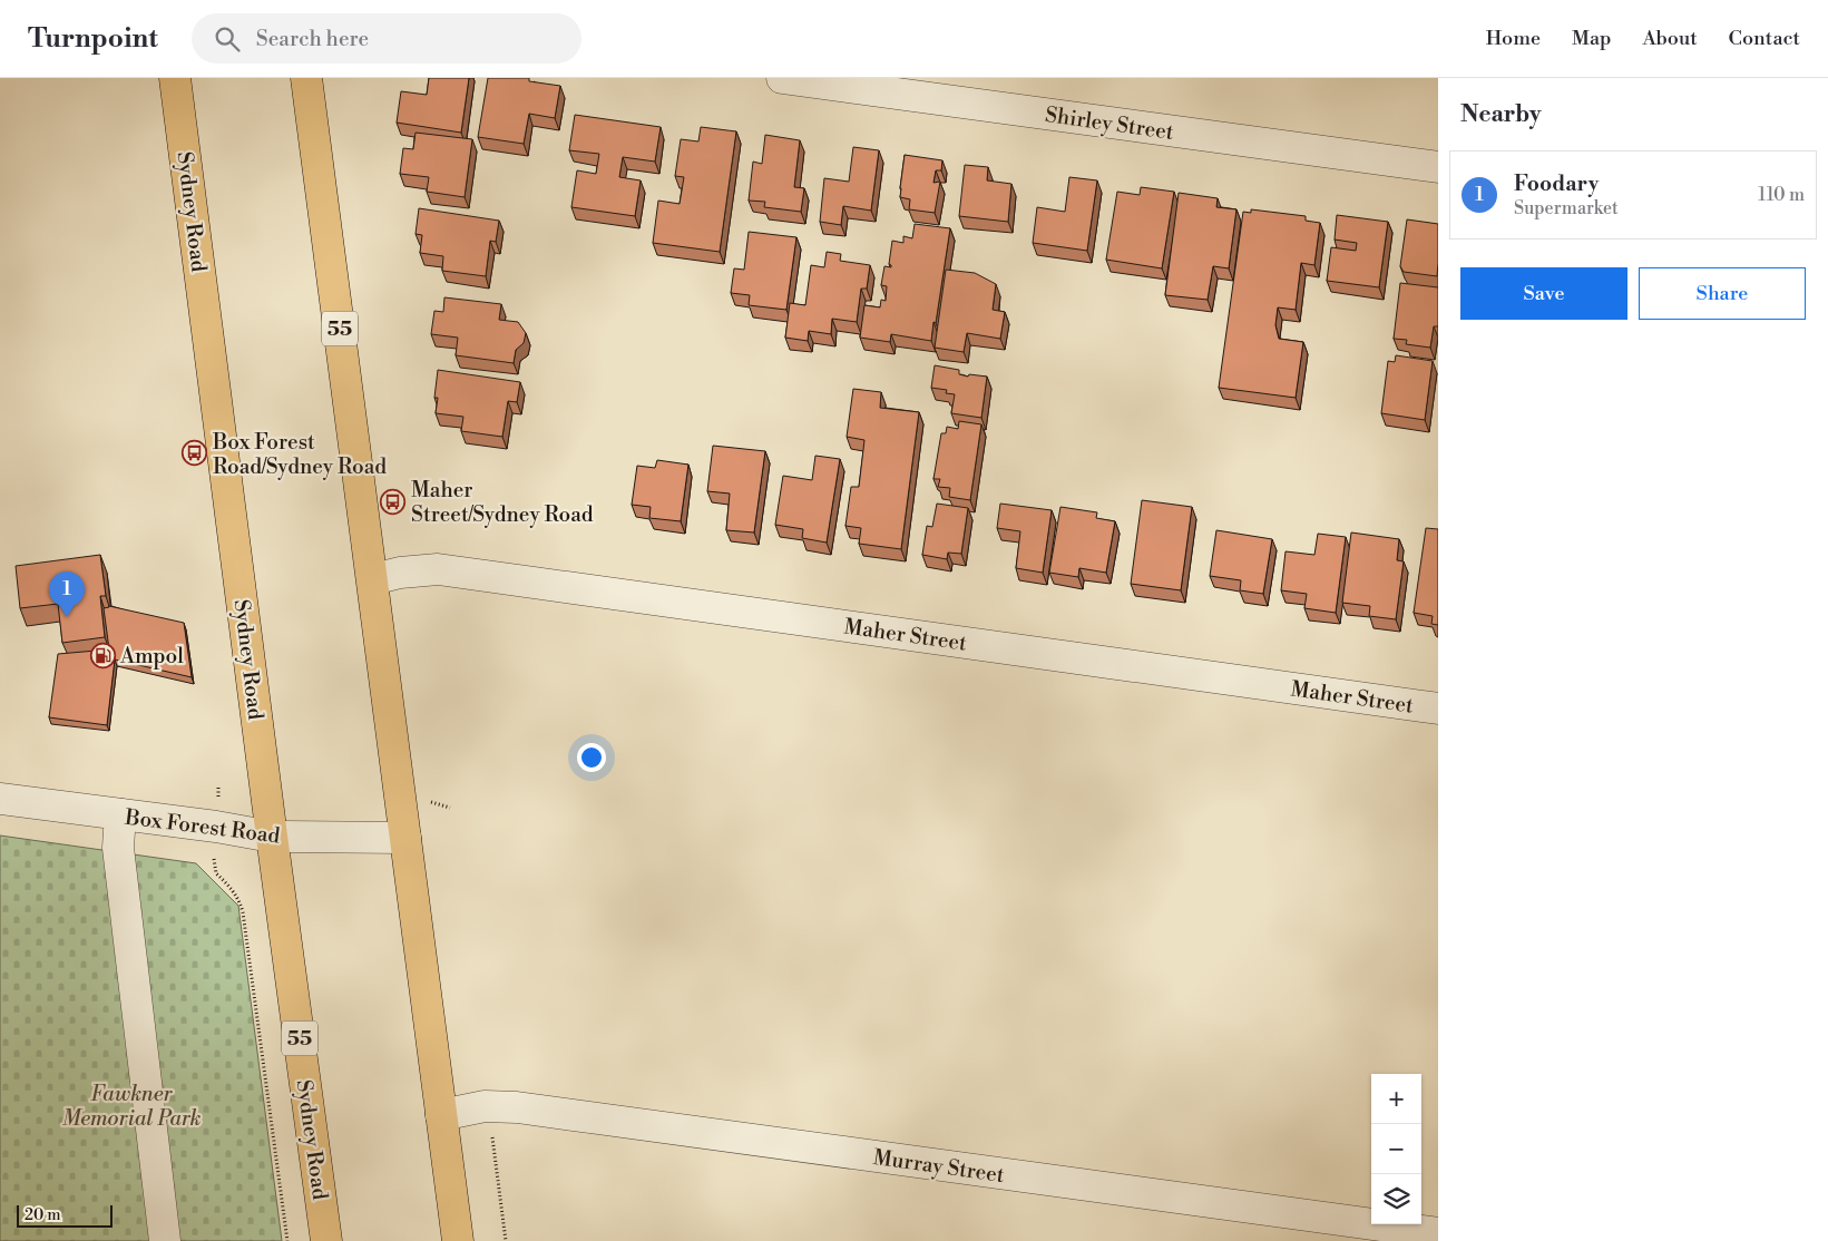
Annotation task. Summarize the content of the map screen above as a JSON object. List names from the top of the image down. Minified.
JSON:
{"streets":{"highway":["Sydney Road","55"],"street":["Shirley Street","Maher Street","Box Forest Road","Murray Street"]},"crossings":[["Sydney Road","Box Forest Road"],["55","Maher Street"],["55","Box Forest Road"],["55","Murray Street"]],"parks":["Fawkner Memorial Park"],"places":{"bus stop":["Box Forest Road/Sydney Road","Maher Street/Sydney Road"],"fuel station":["Ampol"]},"scale_bar":"20 m","page":{"header":"Turnpoint","search":"Search here","nav":["Home","Map","About","Contact"],"heading":"Nearby","list":[{"mark":"1","name":"Foodary","note":"Supermarket","value":"110 m"}],"buttons":["Save","Share"],"pins":"1","map_buttons":["+","−"],"scale":"20 m"}}
